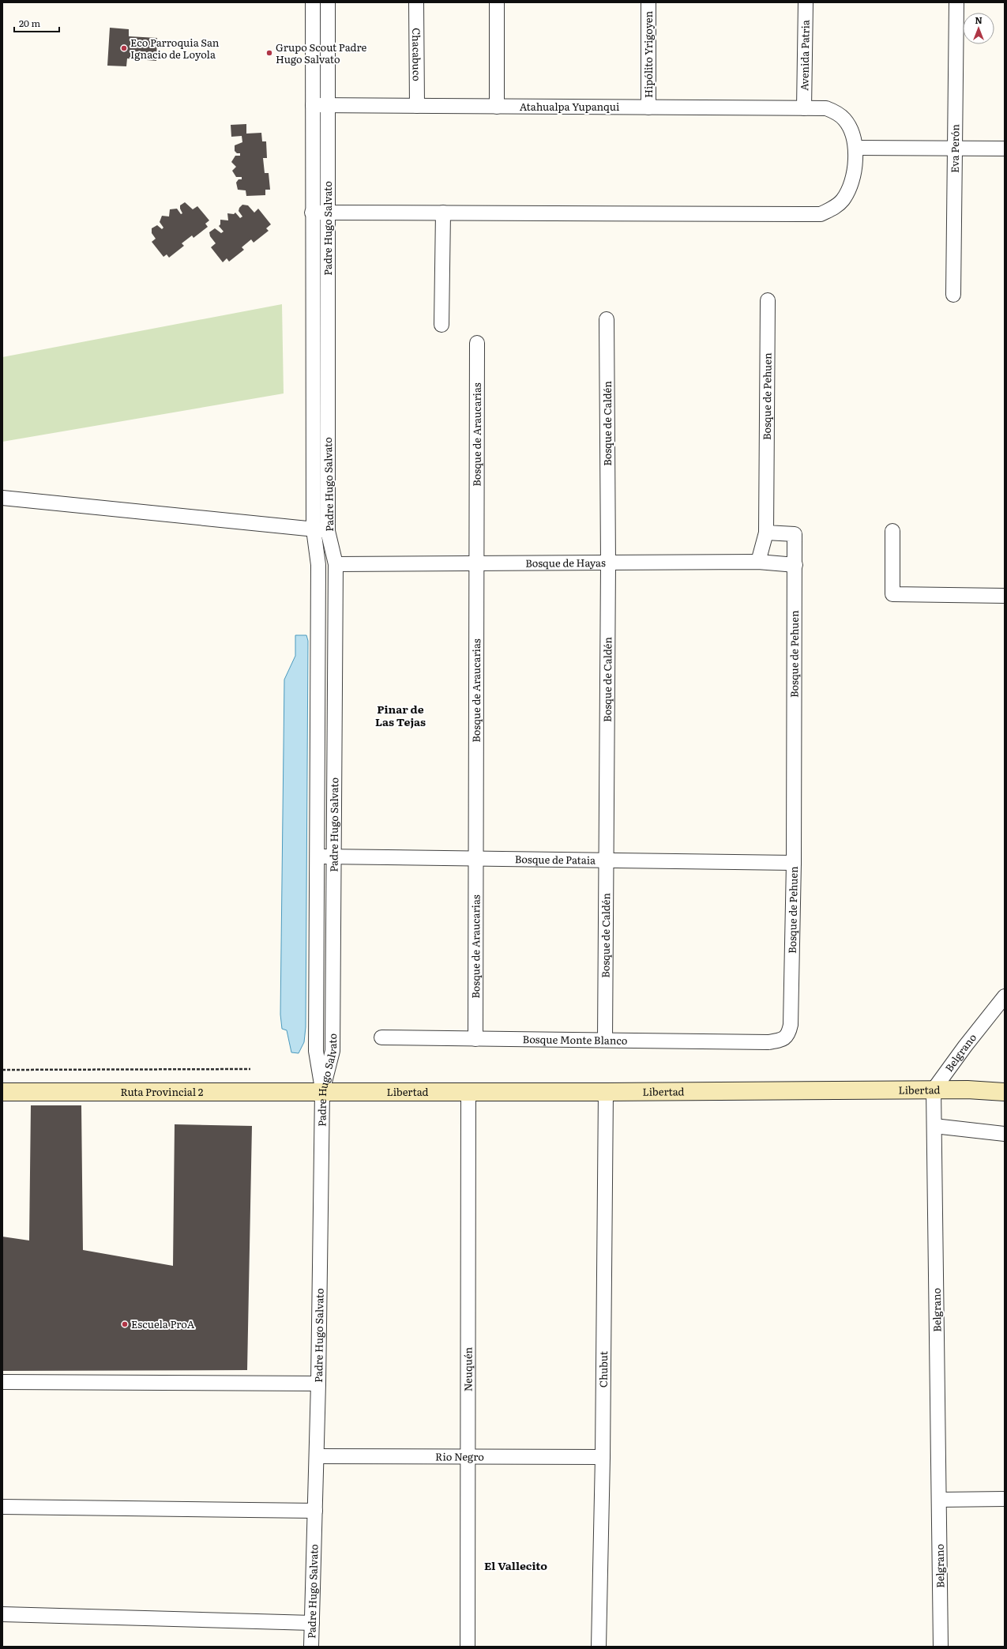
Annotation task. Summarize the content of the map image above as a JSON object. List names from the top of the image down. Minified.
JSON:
{"streets":{"main road":["Libertad","Ruta Provincial 2"],"street":["Chacabuco","Hipólito Yrigoyen","Avenida Patria","Atahualpa Yupanqui","Eva Perón","Padre Hugo Salvato","Bosque de Pehuen","Bosque de Caldén","Bosque de Araucarias","Bosque de Hayas","Bosque de Pataia","Bosque Monte Blanco","Belgrano","Neuquén","Chubut","Rio Negro"]},"crossings":[["Chacabuco","Atahualpa Yupanqui"],["Hipólito Yrigoyen","Atahualpa Yupanqui"],["Avenida Patria","Atahualpa Yupanqui"],["Atahualpa Yupanqui","Padre Hugo Salvato"],["Padre Hugo Salvato","Bosque de Hayas"],["Padre Hugo Salvato","Bosque de Pataia"],["Padre Hugo Salvato","Libertad"],["Padre Hugo Salvato","Ruta Provincial 2"],["Padre Hugo Salvato","Rio Negro"],["Bosque de Pehuen","Bosque de Hayas"],["Bosque de Pehuen","Bosque de Pataia"],["Bosque de Pehuen","Bosque Monte Blanco"],["Bosque de Caldén","Bosque de Hayas"],["Bosque de Caldén","Bosque de Pataia"],["Bosque de Caldén","Bosque Monte Blanco"],["Bosque de Araucarias","Bosque de Hayas"],["Bosque de Araucarias","Bosque de Pataia"],["Bosque de Araucarias","Bosque Monte Blanco"],["Belgrano","Libertad"],["Libertad","Ruta Provincial 2"],["Libertad","Neuquén"],["Libertad","Chubut"],["Neuquén","Rio Negro"],["Chubut","Rio Negro"]],"districts":["Pinar de Las Tejas","El Vallecito"],"places":["Eco Parroquia San Ignacio de Loyola","Grupo Scout Padre Hugo Salvato","Escuela ProA"],"scale_bar":"20 m","north":"top"}
